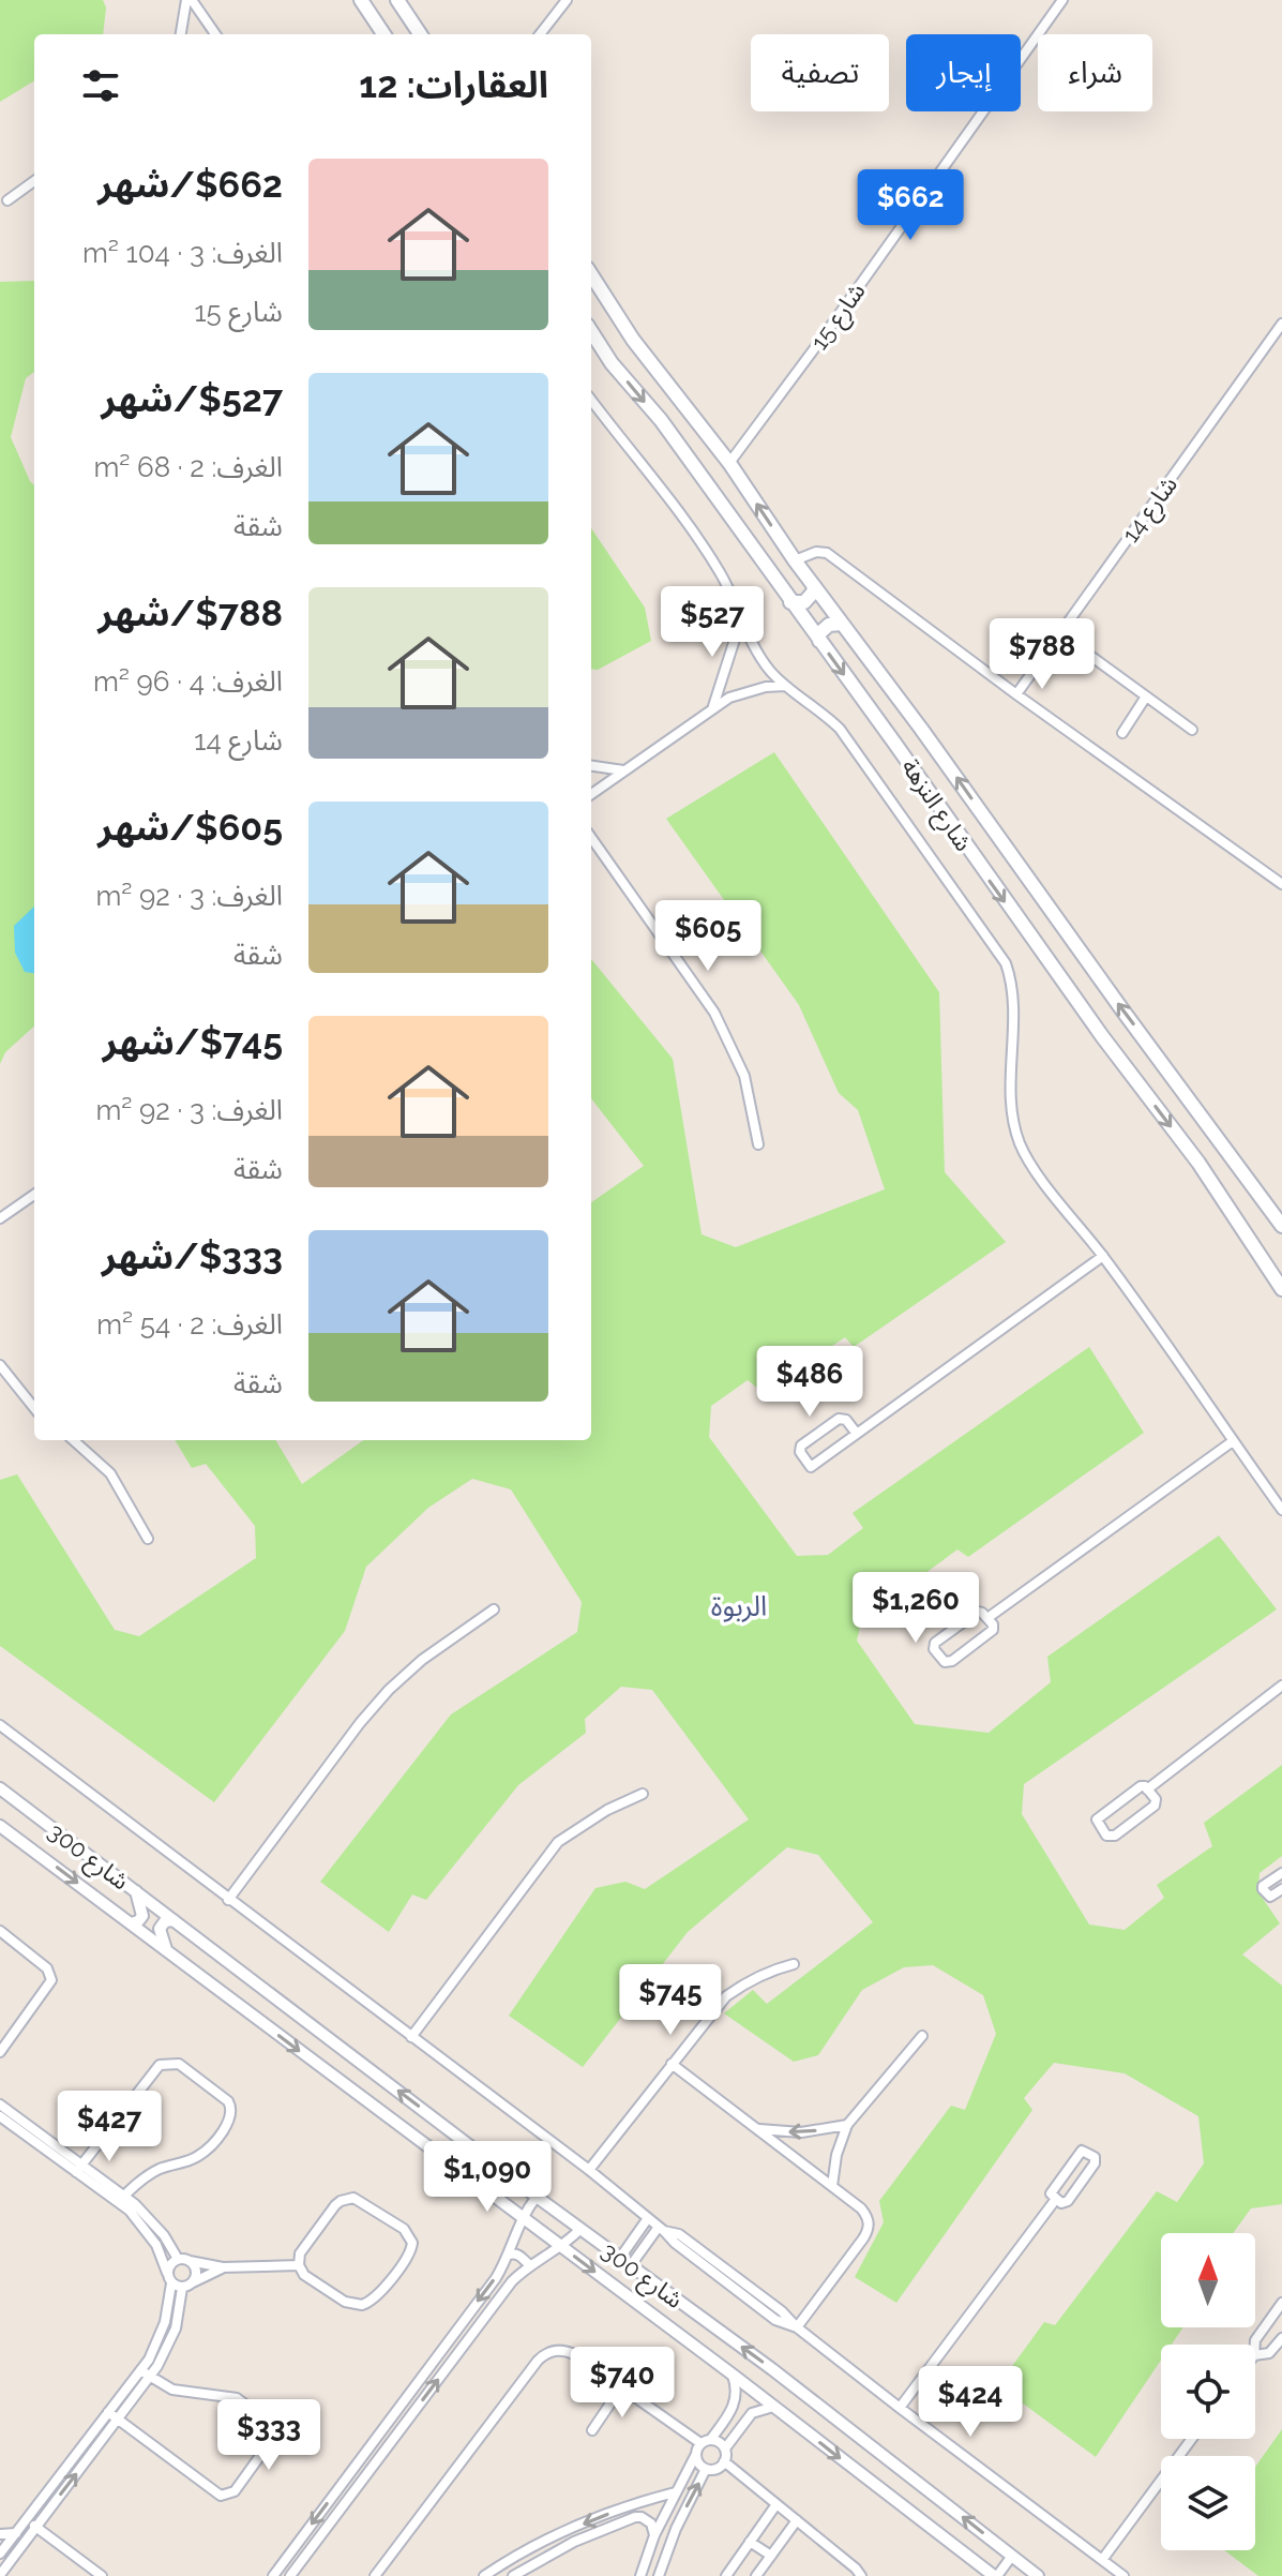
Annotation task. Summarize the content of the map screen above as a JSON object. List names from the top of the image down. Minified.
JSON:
{"streets":{"main road":["شارع النزهة"],"street":["شارع 15","شارع 14","شارع 300"]},"crossings":[["شارع 15","شارع النزهة"]],"districts":["الربوة"],"north":"top","page":{"chip":["شراء","إيجار","تصفية"],"heading":"العقارات: 12","list":[{"name":"$662/شهر","note":"الغرف: 3 · 104 m² · شارع 15"},{"name":"$527/شهر","note":"الغرف: 2 · 68 m² · شقة"},{"name":"$788/شهر","note":"الغرف: 4 · 96 m² · شارع 14"},{"name":"$605/شهر","note":"الغرف: 3 · 92 m² · شقة"},{"name":"$745/شهر","note":"الغرف: 3 · 92 m² · شقة"},{"name":"$333/شهر","note":"الغرف: 2 · 54 m² · شقة"}],"price":["$662","$527","$788","$605","$486","$1,260","$745","$427","$1,090","$740","$424","$333"]}}
